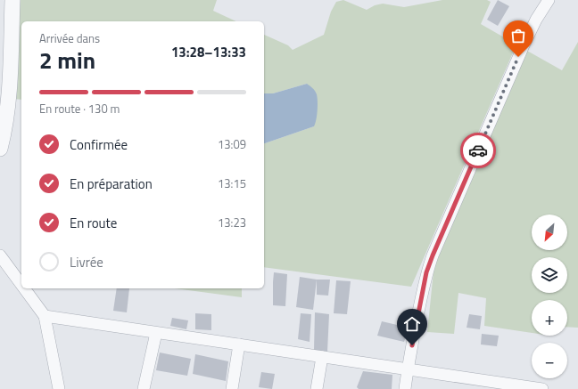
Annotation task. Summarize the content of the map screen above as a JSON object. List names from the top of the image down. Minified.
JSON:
{"north":"bottom left","page":{"heading":["2 min","Arrivée dans","13:28–13:33"],"bar":"En route · 130 m","list":[["Confirmée","13:09"],["En préparation","13:15"],["En route","13:23"],"Livrée"],"map_buttons":["+","−"]}}
